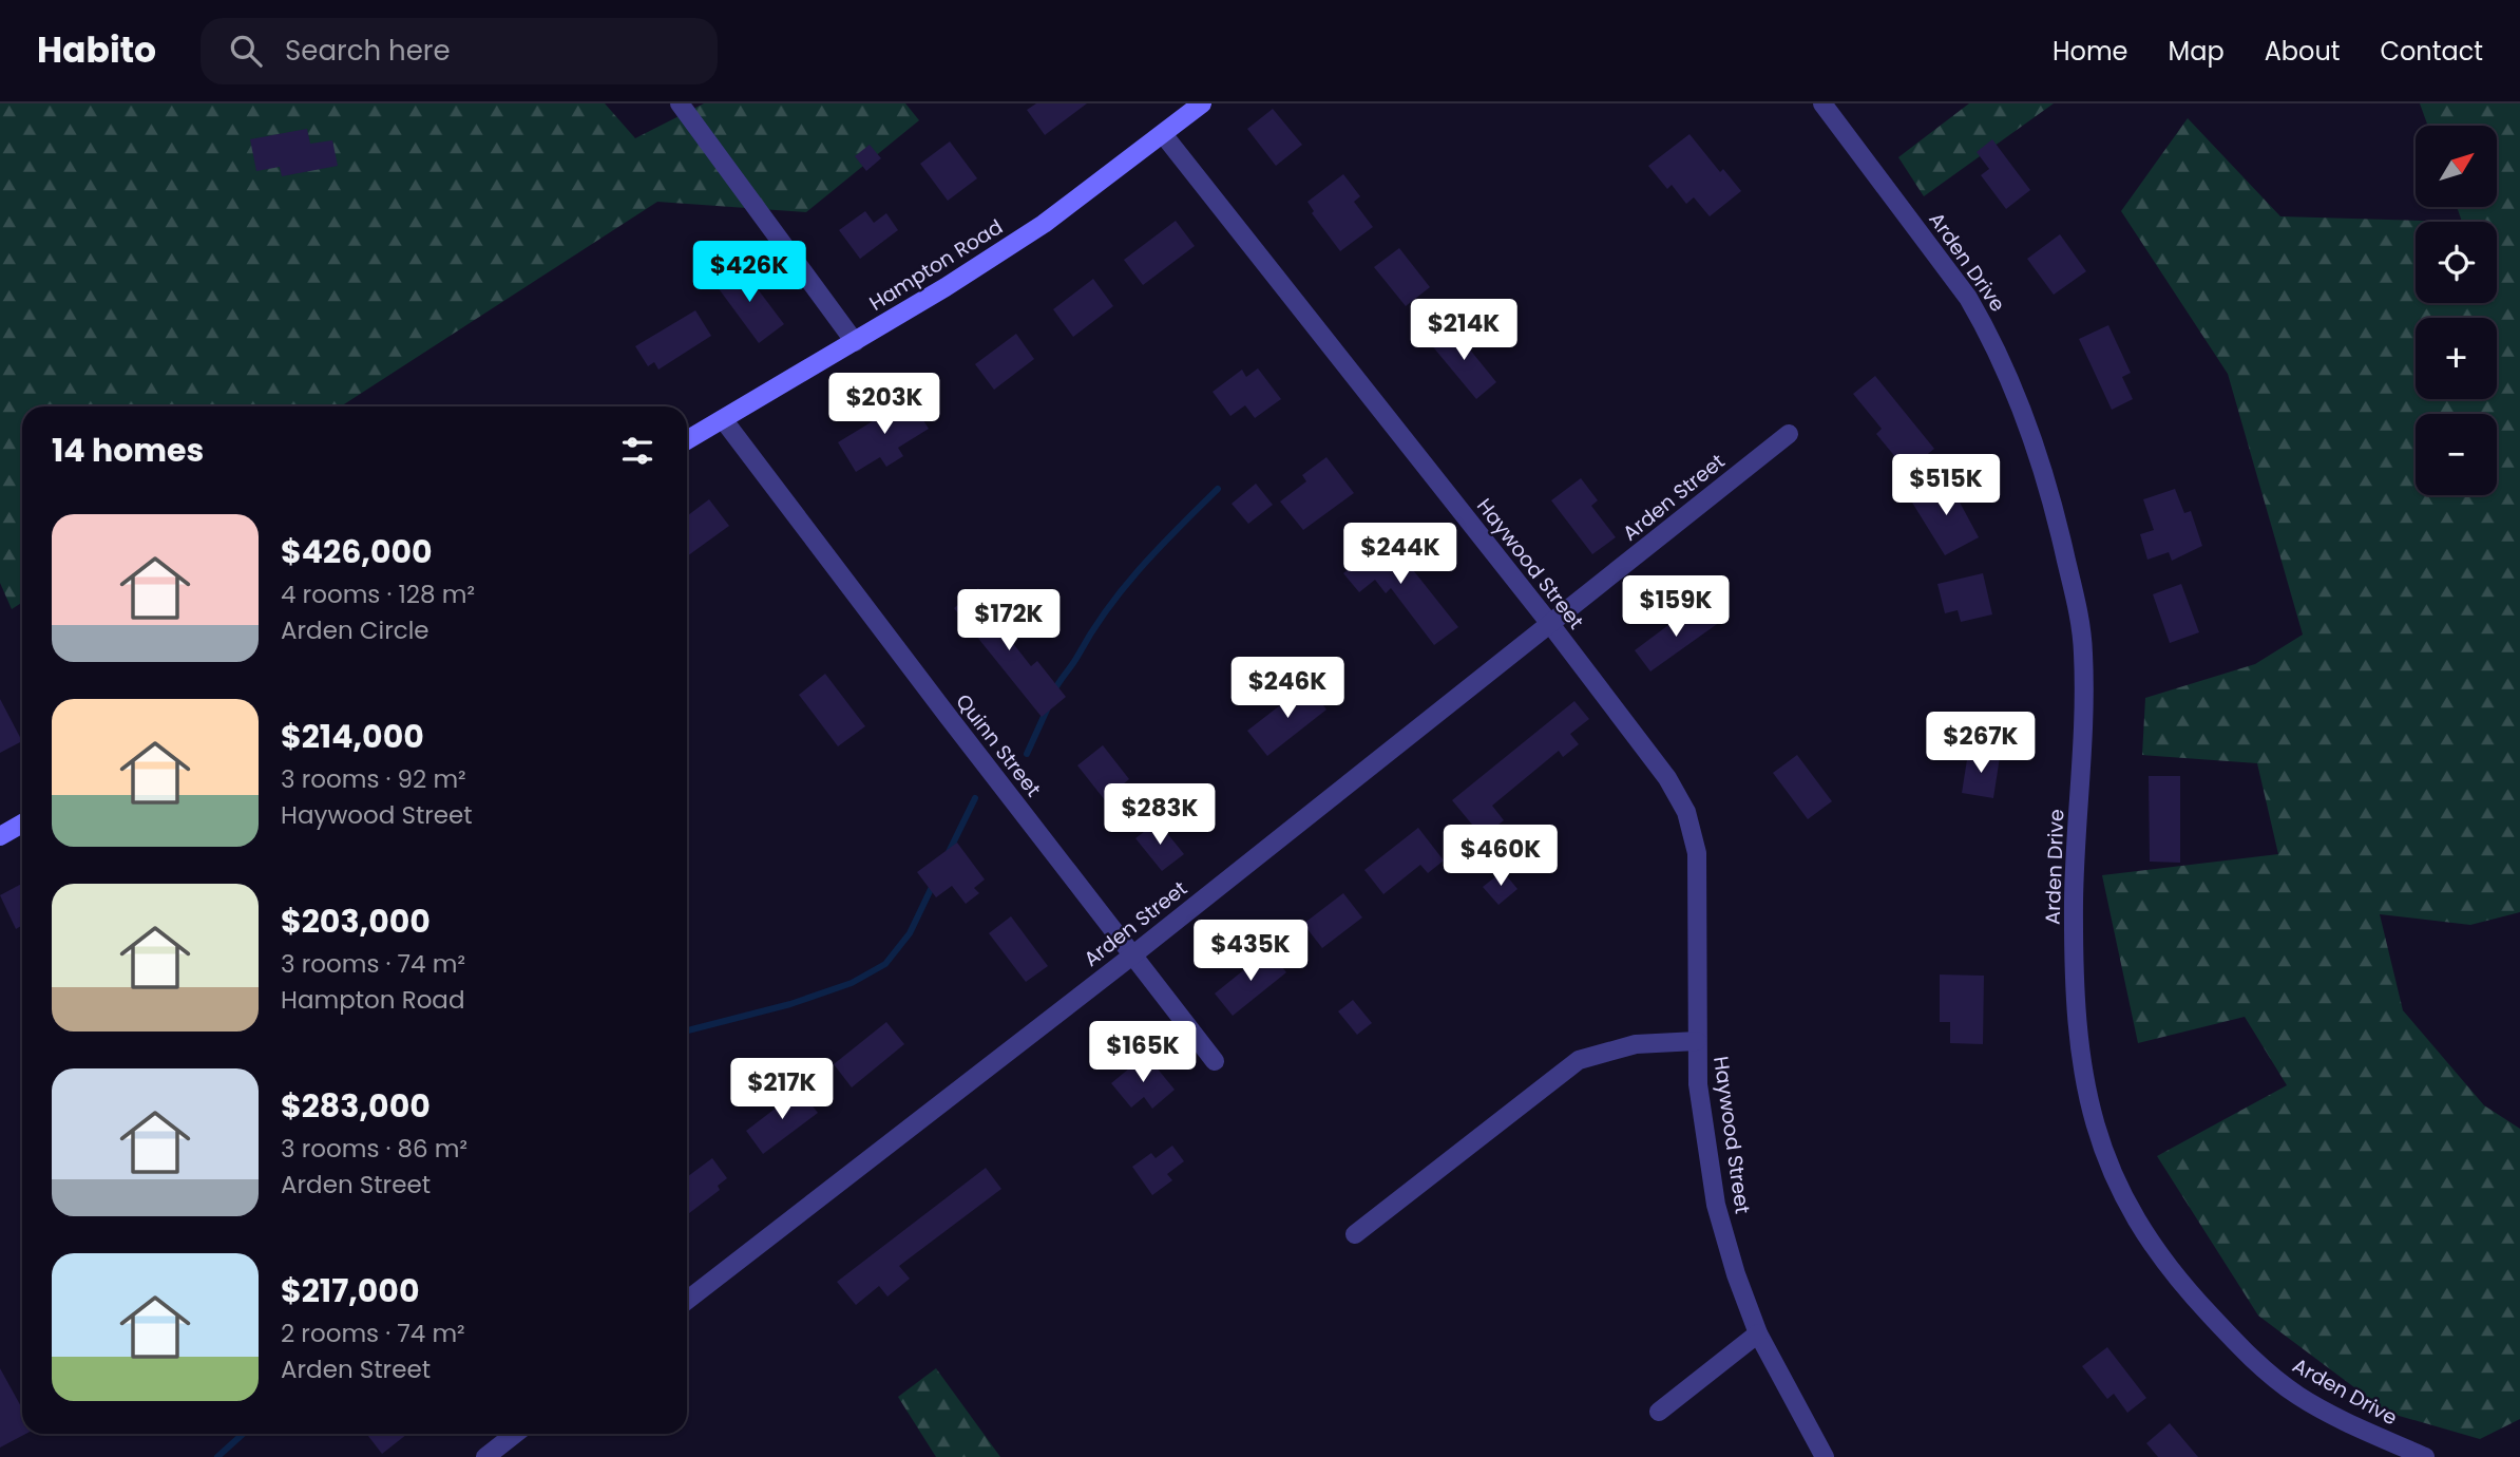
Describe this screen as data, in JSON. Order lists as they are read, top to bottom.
{
  "streets": {
    "main road": ["Hampton Road"],
    "street": [
      "Arden Drive",
      "Arden Street",
      "Haywood Street",
      "Quinn Street"
    ]
  },
  "crossings": [
    ["Hampton Road", "Haywood Street"],
    ["Hampton Road", "Quinn Street"],
    ["Arden Street", "Haywood Street"],
    ["Arden Street", "Quinn Street"]
  ],
  "north": "top right",
  "page": {
    "header": "Habito",
    "search": "Search here",
    "nav": [
      "Home",
      "Map",
      "About",
      "Contact"
    ],
    "map_buttons": ["+", "−"],
    "price": [
      "$426K",
      "$214K",
      "$203K",
      "$515K",
      "$244K",
      "$159K",
      "$172K",
      "$246K",
      "$267K",
      "$283K",
      "$460K",
      "$435K",
      "$165K",
      "$217K"
    ],
    "heading": "14 homes",
    "list": [
      {
        "name": "$426,000",
        "note": "4 rooms · 128 m² · Arden Circle"
      },
      {
        "name": "$214,000",
        "note": "3 rooms · 92 m² · Haywood Street"
      },
      {
        "name": "$203,000",
        "note": "3 rooms · 74 m² · Hampton Road"
      },
      {
        "name": "$283,000",
        "note": "3 rooms · 86 m² · Arden Street"
      },
      {
        "name": "$217,000",
        "note": "2 rooms · 74 m² · Arden Street"
      }
    ]
  }
}
